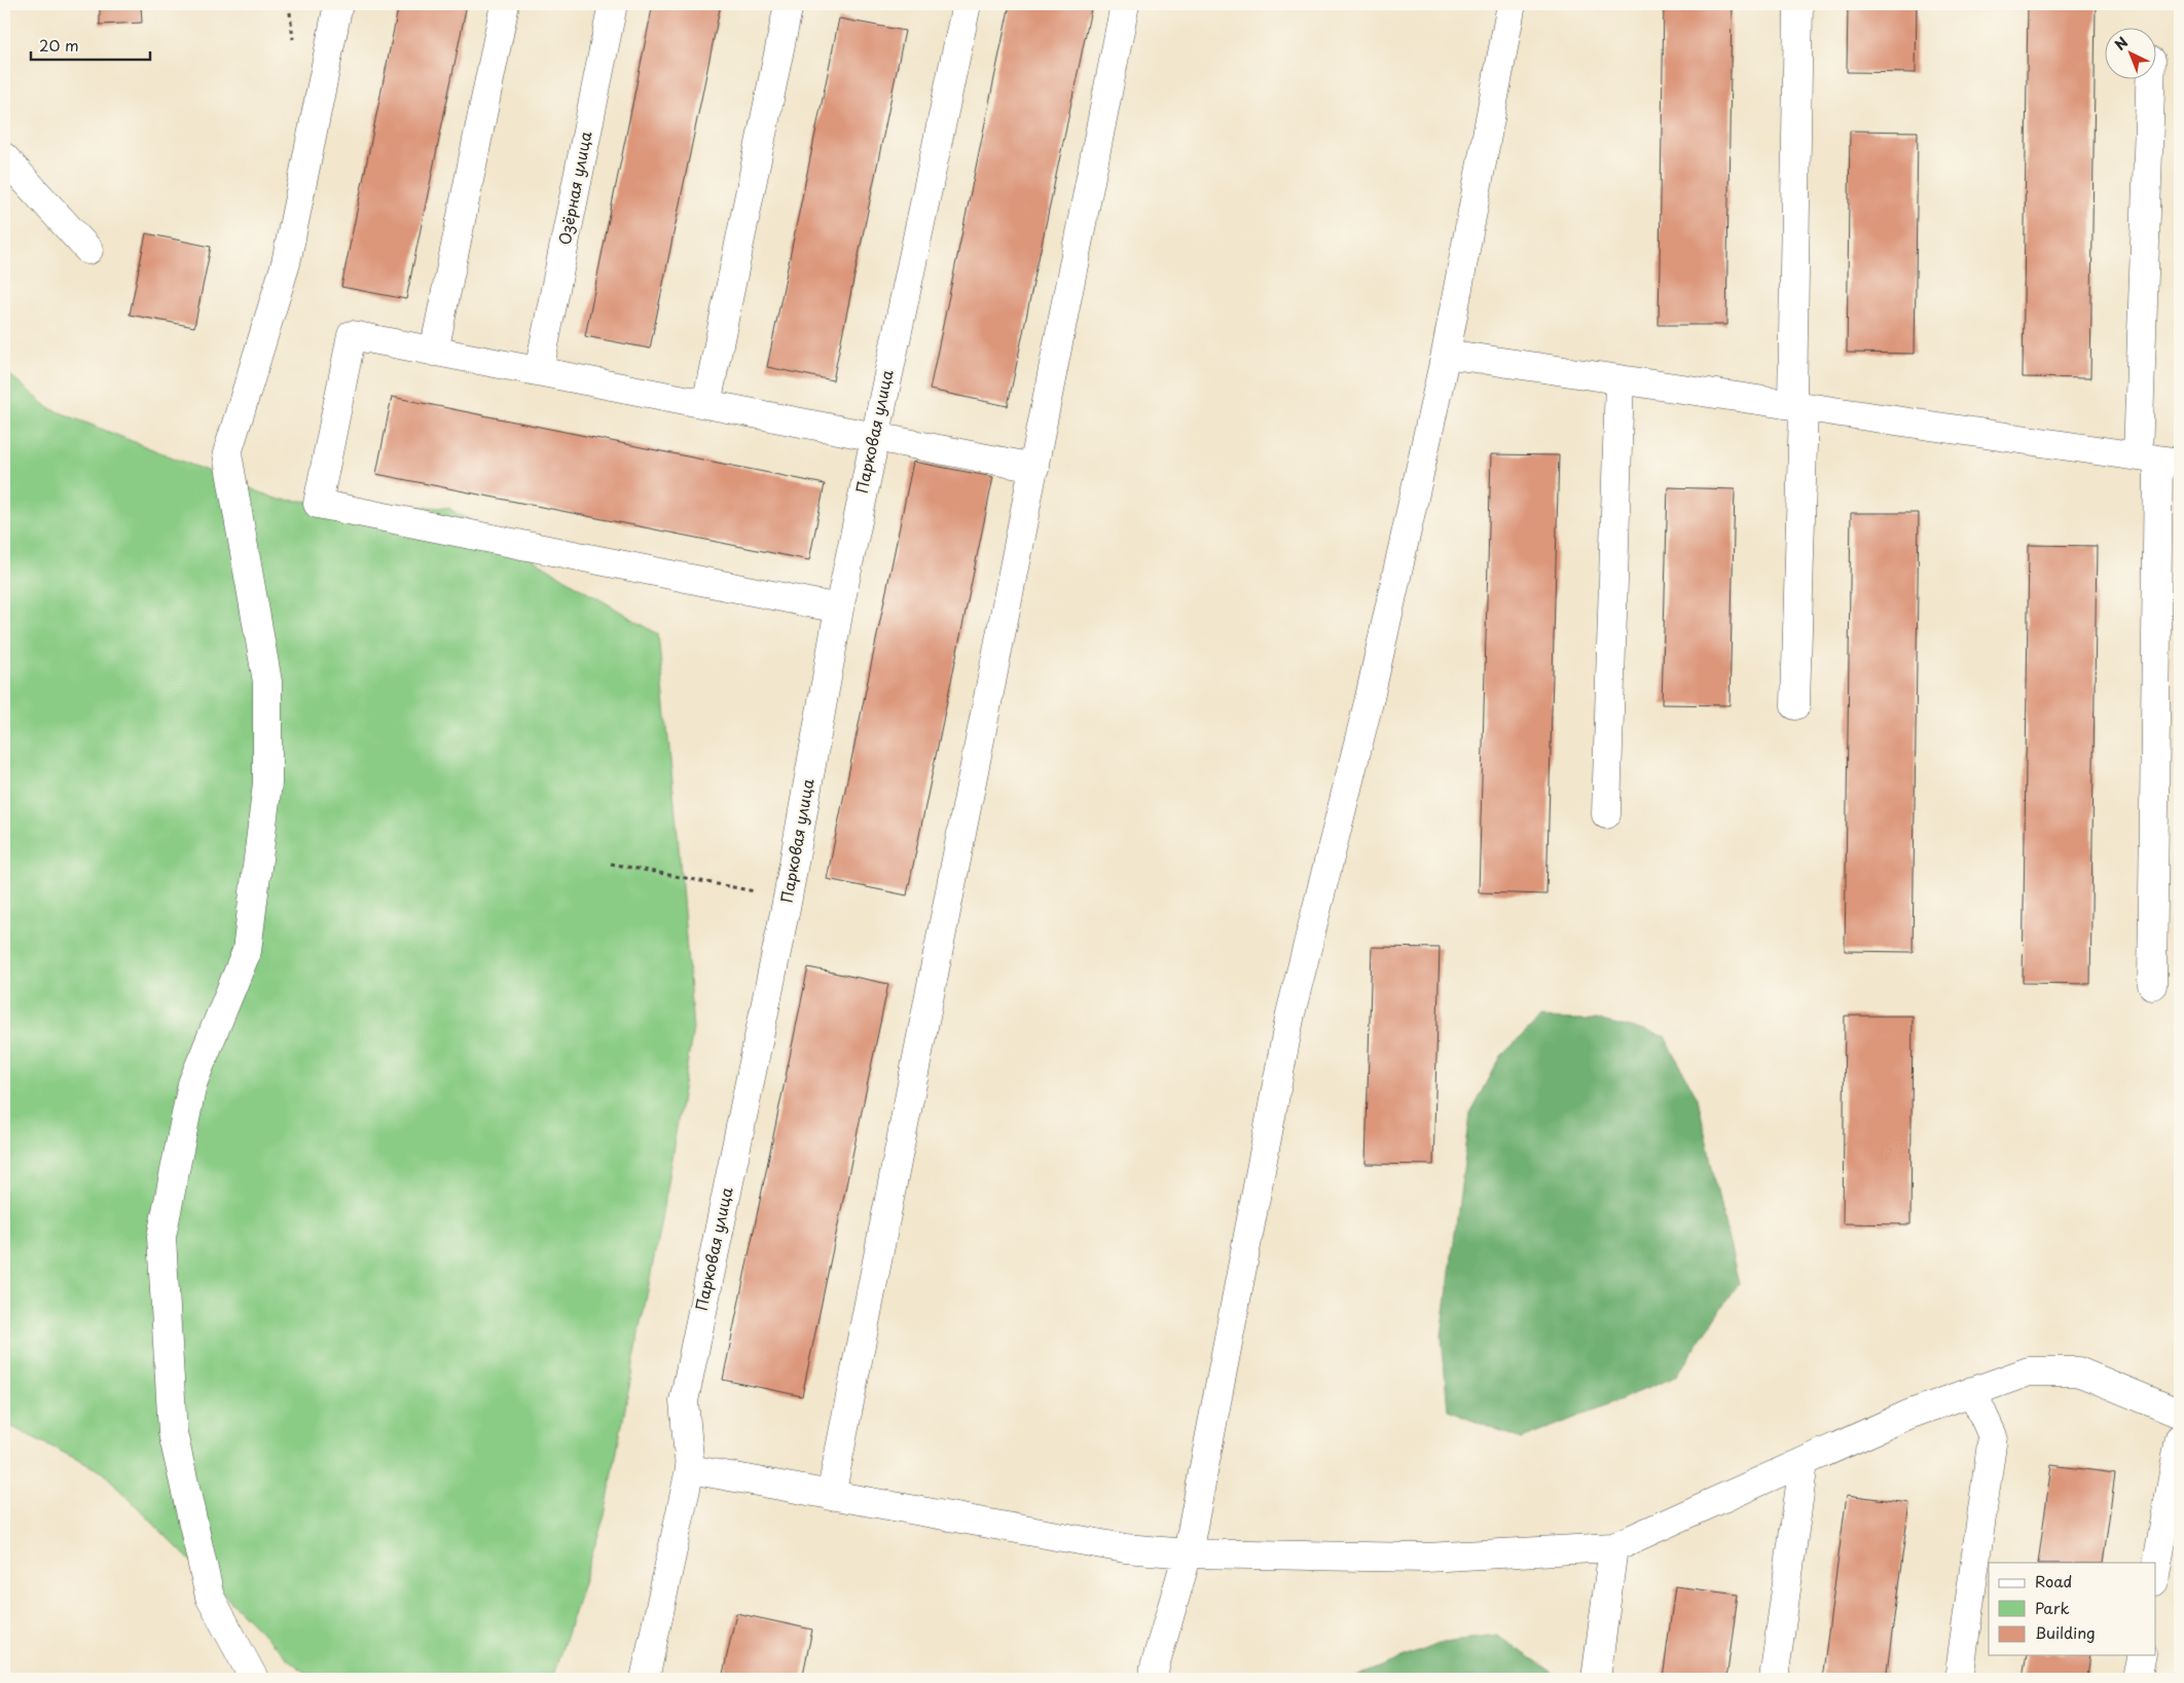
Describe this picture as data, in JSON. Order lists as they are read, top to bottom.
{
  "streets": {
    "street": ["Озёрная улица", "Парковая улица"]
  },
  "legend": ["Road", "Park", "Building"],
  "scale_bar": "20 m",
  "north": "top left"
}
